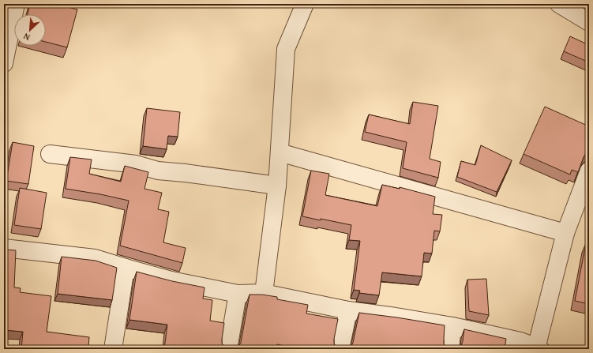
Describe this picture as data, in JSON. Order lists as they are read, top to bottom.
{
  "north": "bottom left"
}
